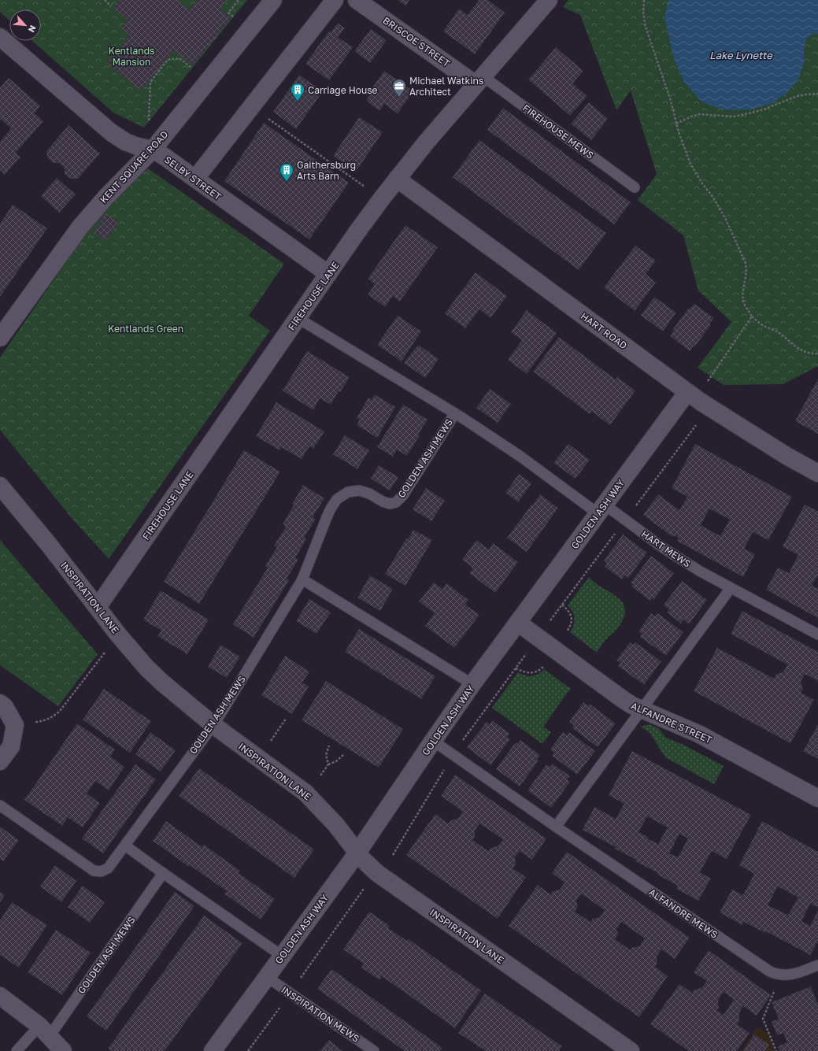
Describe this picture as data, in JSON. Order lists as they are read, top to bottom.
{
  "streets": {
    "street": [
      "BRISCOE STREET",
      "KENT SQUARE ROAD",
      "SELBY STREET",
      "FIREHOUSE LANE",
      "HART ROAD",
      "GOLDEN ASH WAY",
      "INSPIRATION LANE",
      "ALFANDRE STREET"
    ],
    "lane": [
      "FIREHOUSE MEWS",
      "GOLDEN ASH MEWS",
      "HART MEWS",
      "ALFANDRE MEWS",
      "INSPIRATION MEWS"
    ]
  },
  "crossings": [
    ["BRISCOE STREET", "FIREHOUSE MEWS"],
    ["BRISCOE STREET", "FIREHOUSE LANE"],
    ["FIREHOUSE MEWS", "FIREHOUSE LANE"],
    ["KENT SQUARE ROAD", "SELBY STREET"],
    ["SELBY STREET", "FIREHOUSE LANE"],
    ["FIREHOUSE LANE", "HART ROAD"],
    ["FIREHOUSE LANE", "GOLDEN ASH MEWS"],
    ["FIREHOUSE LANE", "INSPIRATION LANE"],
    ["HART ROAD", "GOLDEN ASH WAY"],
    ["GOLDEN ASH MEWS", "GOLDEN ASH WAY"],
    ["GOLDEN ASH MEWS", "HART MEWS"],
    ["GOLDEN ASH MEWS", "INSPIRATION LANE"],
    ["GOLDEN ASH WAY", "HART MEWS"],
    ["GOLDEN ASH WAY", "INSPIRATION LANE"],
    ["GOLDEN ASH WAY", "ALFANDRE STREET"],
    ["GOLDEN ASH WAY", "ALFANDRE MEWS"],
    ["GOLDEN ASH WAY", "INSPIRATION MEWS"]
  ],
  "water": ["Lake Lynette"],
  "parks": ["Kentlands Mansion", "Kentlands Green"],
  "places": {
    "office": ["Michael Watkins Architect"],
    "building": ["Carriage House", "Gaithersburg Arts Barn"]
  },
  "north": "bottom right"
}
